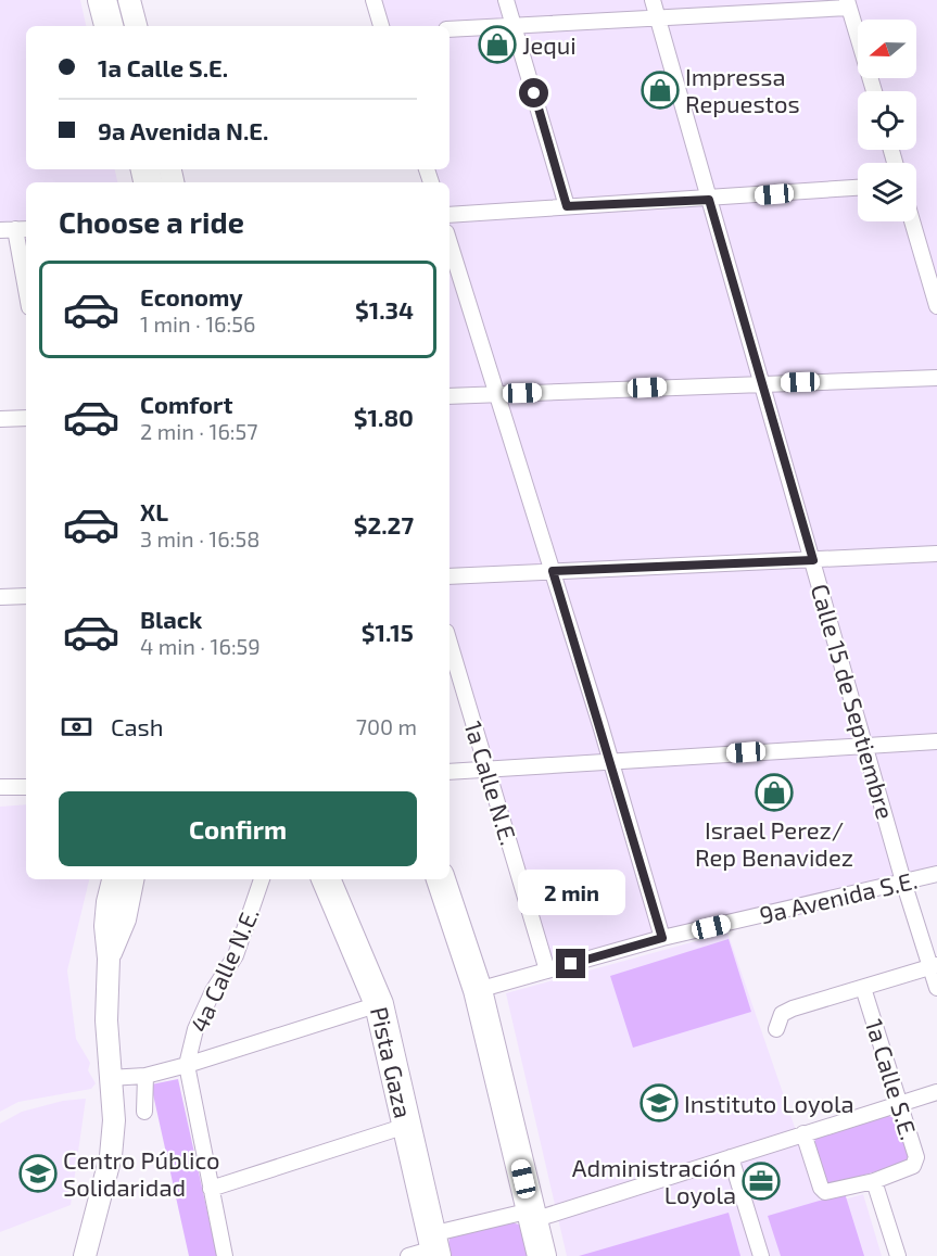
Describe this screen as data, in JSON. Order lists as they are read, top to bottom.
{
  "streets": {
    "highway": ["Pista Gaza"],
    "street": [
      "Calle 15 de Septiembre",
      "1a Calle N.E.",
      "9a Avenida S.E.",
      "4a Calle N.E.",
      "1a Calle S.E."
    ]
  },
  "crossings": [
    ["Calle 15 de Septiembre", "9a Avenida S.E."],
    ["1a Calle N.E.", "9a Avenida S.E."]
  ],
  "places": {
    "shop": ["Jequi", "Impressa Repuestos", "Israel Perez/ Rep Benavidez"],
    "school or university": ["Instituto Loyola", "Centro Público Solidaridad"],
    "office": ["Administración Loyola"]
  },
  "north": "left",
  "page": {
    "banner": ["1a Calle S.E.", "9a Avenida N.E."],
    "heading": "Choose a ride",
    "list": [
      {
        "name": "Economy",
        "note": "1 min · 16:56",
        "value": "$1.34"
      },
      {
        "name": "Comfort",
        "note": "2 min · 16:57",
        "value": "$1.80"
      },
      {
        "name": "XL",
        "note": "3 min · 16:58",
        "value": "$2.27"
      },
      {
        "name": "Black",
        "note": "4 min · 16:59",
        "value": "$1.15"
      }
    ],
    "pay": ["Cash", "700 m"],
    "buttons": "Confirm",
    "bubble": "2 min"
  }
}
